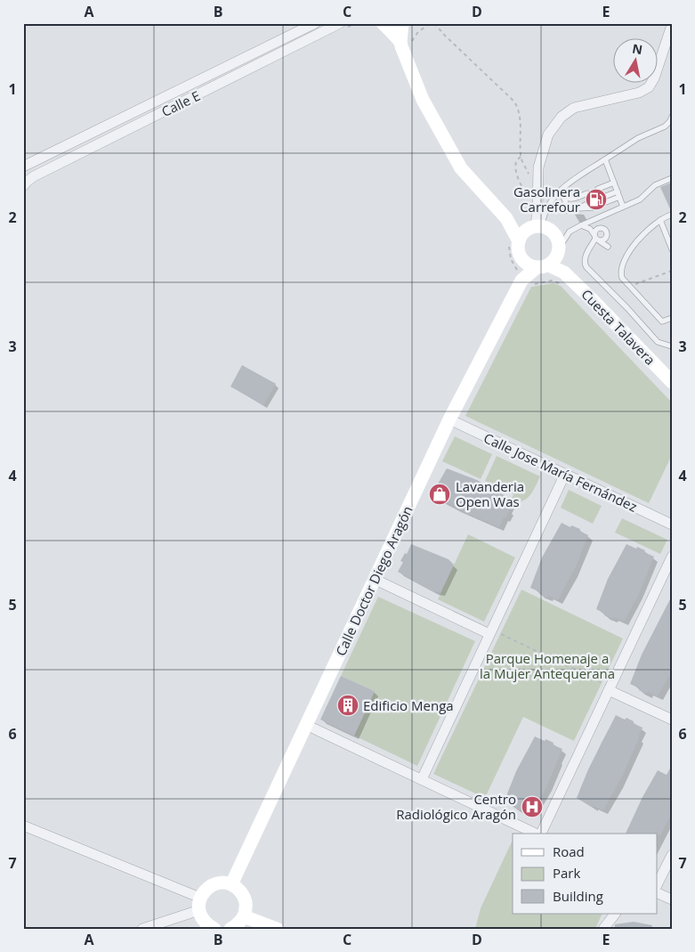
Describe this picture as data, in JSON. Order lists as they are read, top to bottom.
{
  "streets": {
    "street": [
      "Calle E",
      "Cuesta Talavera",
      "Calle Jose María Fernández",
      "Calle Doctor Diego Aragón"
    ]
  },
  "crossings": [
    ["Cuesta Talavera", "Calle Doctor Diego Aragón"],
    ["Calle Jose María Fernández", "Calle Doctor Diego Aragón"]
  ],
  "parks": ["Parque Homenaje a la Mujer Antequerana"],
  "places": {
    "fuel station": ["Gasolinera Carrefour"],
    "shop": ["Lavanderia Open Was"],
    "building": ["Edificio Menga"],
    "hospital": ["Centro Radiológico Aragón"]
  },
  "legend": ["Road", "Park", "Building"],
  "north": "top",
  "grid": {
    "columns": [
      "A",
      "B",
      "C",
      "D",
      "E"
    ],
    "rows": [
      "1",
      "2",
      "3",
      "4",
      "5",
      "6",
      "7"
    ]
  }
}
